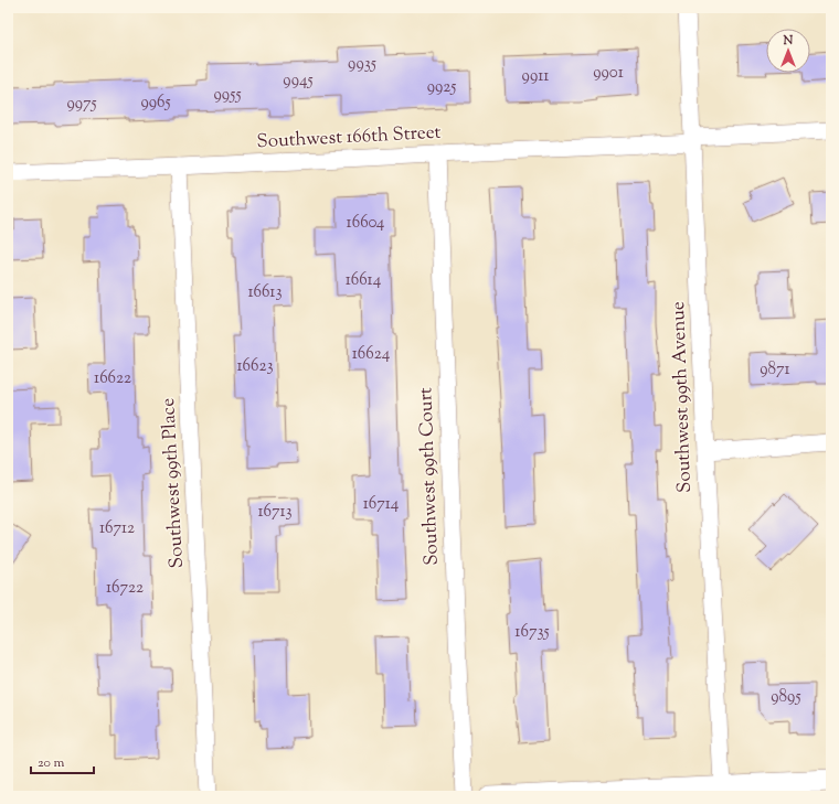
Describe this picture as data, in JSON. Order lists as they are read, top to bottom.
{
  "streets": {
    "street": [
      "Southwest 166th Street",
      "Southwest 99th Avenue",
      "Southwest 99th Court",
      "Southwest 99th Place"
    ]
  },
  "crossings": [
    ["Southwest 166th Street", "Southwest 99th Avenue"],
    ["Southwest 166th Street", "Southwest 99th Court"],
    ["Southwest 166th Street", "Southwest 99th Place"]
  ],
  "house_numbers": [
    "9935",
    "9901",
    "9911",
    "9945",
    "9925",
    "9955",
    "9965",
    "9975",
    "16604",
    "16614",
    "16613",
    "16624",
    "16623",
    "9871",
    "16622",
    "16714",
    "16713",
    "16712",
    "16722",
    "16735",
    "9895"
  ],
  "scale_bar": "20 m",
  "north": "top"
}
